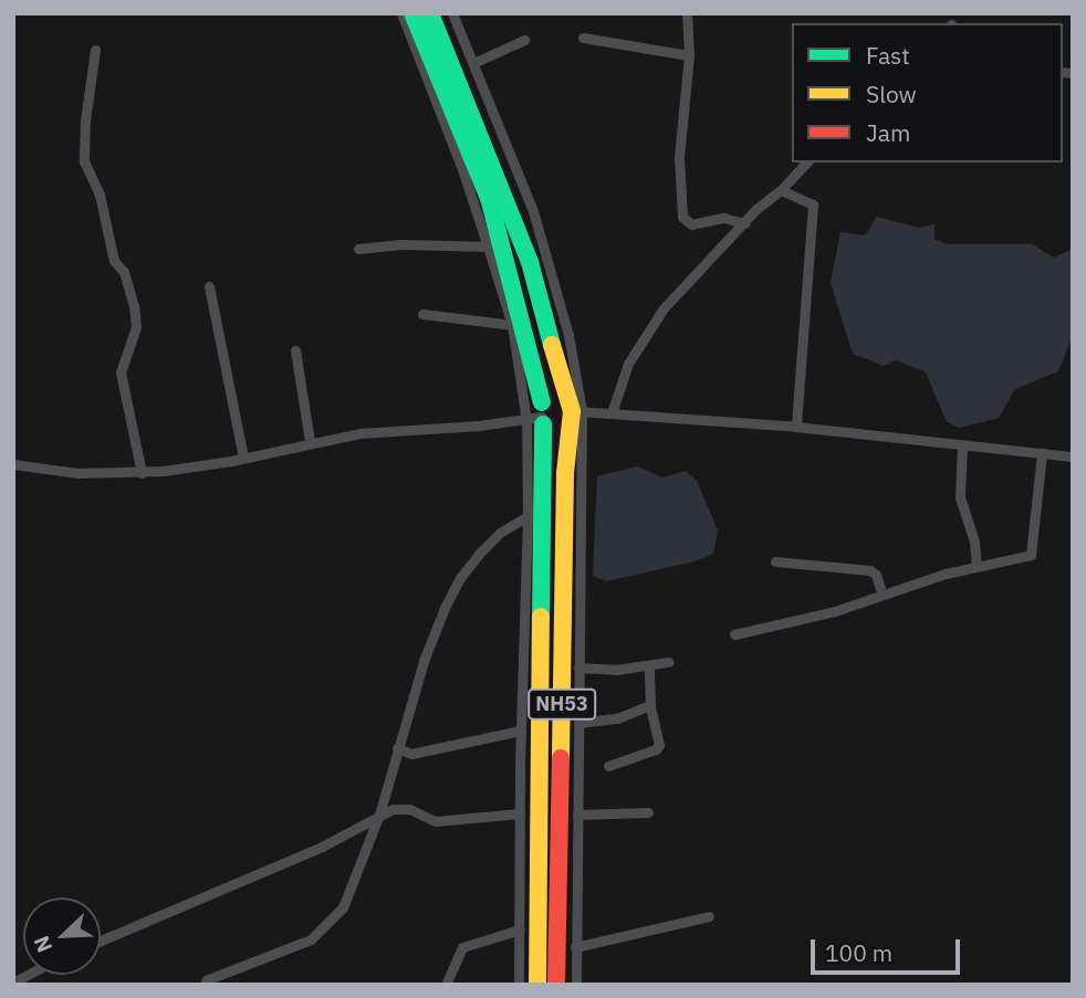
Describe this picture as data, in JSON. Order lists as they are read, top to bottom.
{
  "streets": {
    "highway": ["NH53"]
  },
  "legend": ["Fast", "Slow", "Jam"],
  "scale_bar": "100 m",
  "north": "bottom left"
}
